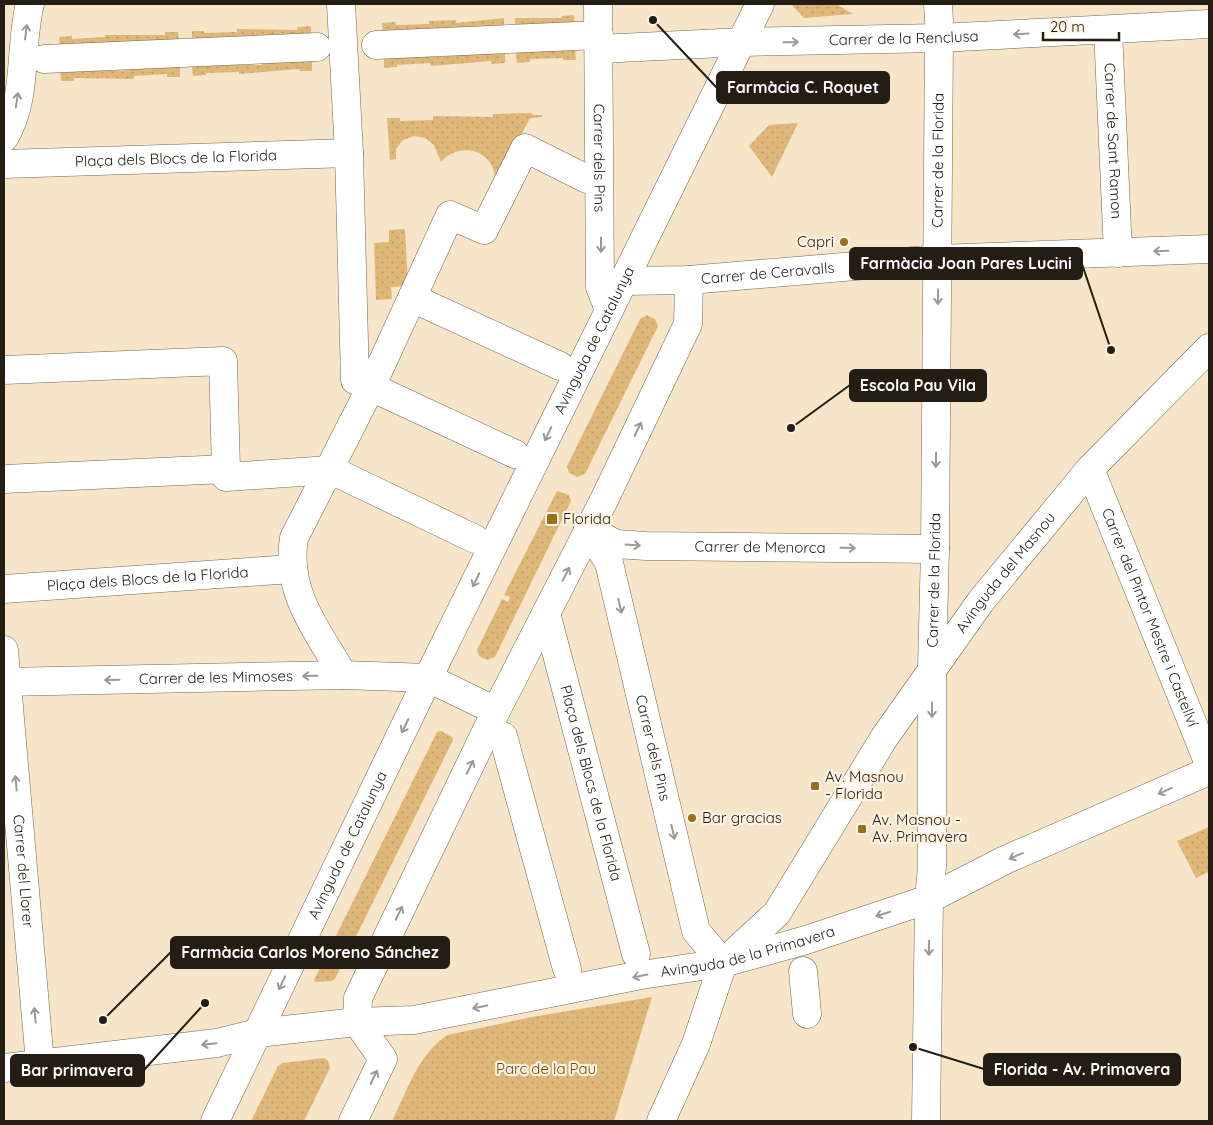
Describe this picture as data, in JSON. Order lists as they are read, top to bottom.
{
  "streets": {
    "street": [
      "Carrer de la Renclusa",
      "Carrer de Sant Ramon",
      "Plaça dels Blocs de la Florida",
      "Carrer dels Pins",
      "Carrer de la Florida",
      "Carrer de Ceravalls",
      "Avinguda de Catalunya",
      "Carrer de Menorca",
      "Avinguda del Masnou",
      "Carrer del Pintor Mestre i Castellví",
      "Carrer de les Mimoses",
      "Carrer del Llorer",
      "Avinguda de la Primavera"
    ]
  },
  "crossings": [
    ["Carrer de la Renclusa", "Carrer de Sant Ramon"],
    ["Carrer de la Renclusa", "Carrer dels Pins"],
    ["Carrer de la Renclusa", "Carrer de la Florida"],
    ["Carrer de la Renclusa", "Avinguda de Catalunya"],
    ["Carrer de Sant Ramon", "Carrer de Ceravalls"],
    ["Carrer dels Pins", "Avinguda de Catalunya"],
    ["Carrer dels Pins", "Carrer de Menorca"],
    ["Carrer dels Pins", "Avinguda del Masnou"],
    ["Carrer dels Pins", "Avinguda de la Primavera"],
    ["Carrer de la Florida", "Carrer de Ceravalls"],
    ["Carrer de la Florida", "Carrer de Menorca"],
    ["Carrer de la Florida", "Avinguda del Masnou"],
    ["Carrer de la Florida", "Avinguda de la Primavera"],
    ["Carrer de Ceravalls", "Avinguda de Catalunya"],
    ["Avinguda de Catalunya", "Carrer de les Mimoses"],
    ["Avinguda de Catalunya", "Avinguda de la Primavera"],
    ["Avinguda del Masnou", "Carrer del Pintor Mestre i Castellví"],
    ["Avinguda del Masnou", "Avinguda de la Primavera"],
    ["Carrer de les Mimoses", "Carrer del Llorer"],
    ["Carrer del Llorer", "Avinguda de la Primavera"]
  ],
  "one_way": [
    "Carrer de la Florida",
    "Carrer de Menorca",
    "Carrer del Llorer",
    "Avinguda de la Primavera"
  ],
  "parks": ["Parc de la Pau"],
  "places": {
    "other": [
      "Farmàcia C. Roquet",
      "Capri",
      "Farmàcia Joan Pares Lucini",
      "Escola Pau Vila",
      "Bar gracias",
      "Bar primavera",
      "Farmàcia Carlos Moreno Sánchez",
      "Florida - Av. Primavera"
    ],
    "transit": ["Florida", "Av. Masnou - Florida", "Av. Masnou - Av. Primavera"]
  },
  "scale_bar": "20 m"
}
